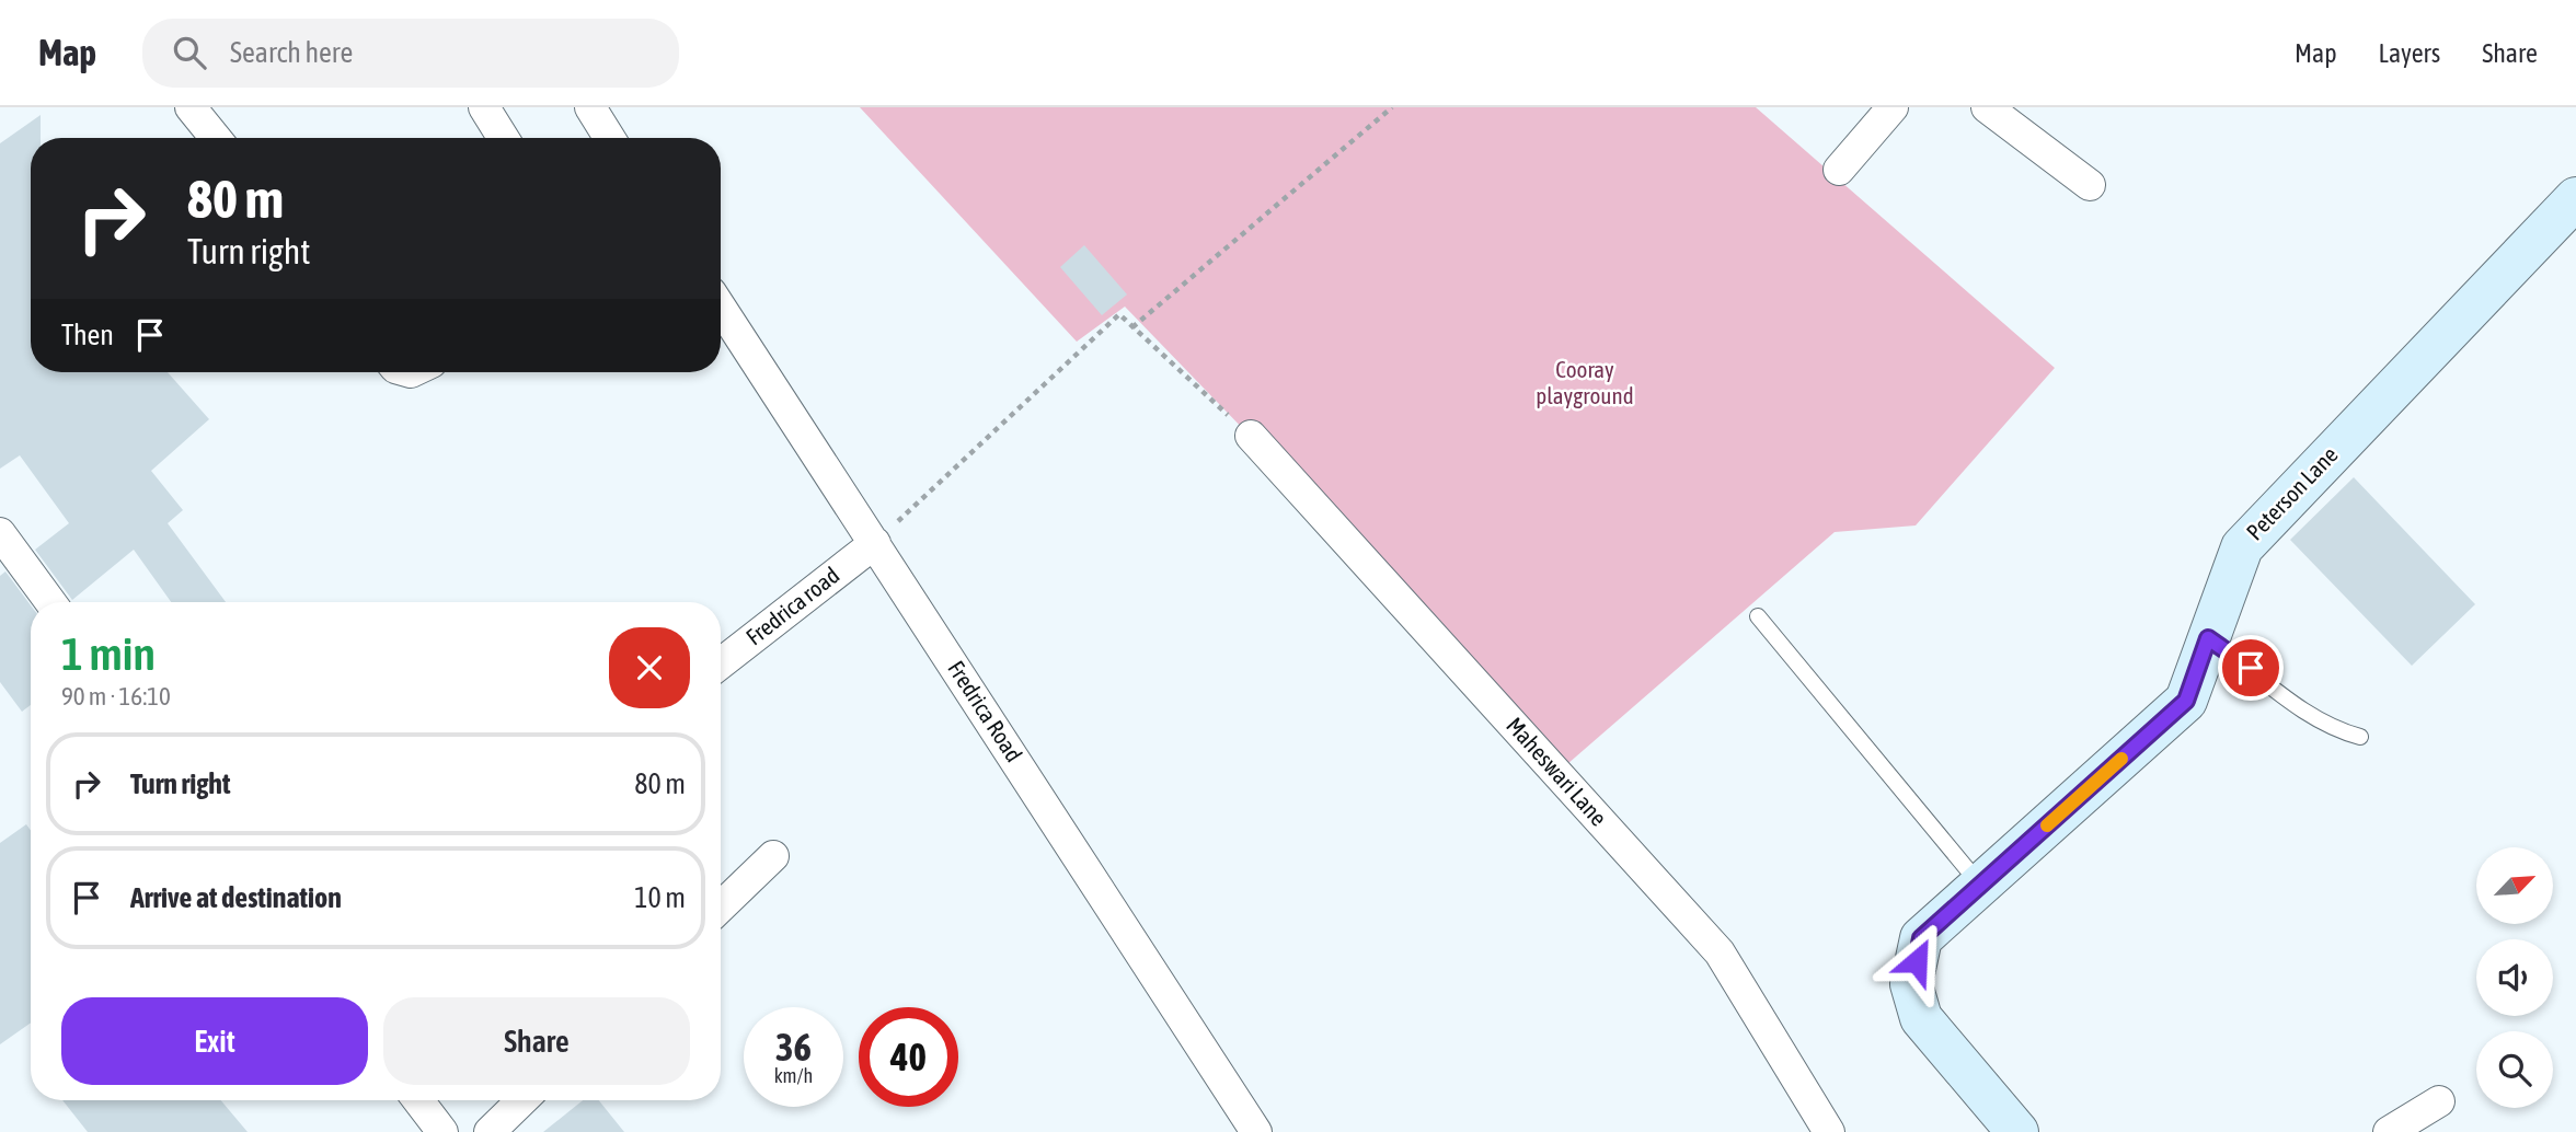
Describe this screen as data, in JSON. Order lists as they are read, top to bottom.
{
  "streets": {
    "street": [
      "Peterson Lane",
      "Fredrica road",
      "Fredrica Road",
      "Maheswari Lane"
    ]
  },
  "crossings": [
    ["Fredrica road", "Fredrica Road"]
  ],
  "parks": ["Cooray playground"],
  "north": "top right",
  "page": {
    "header": "Map",
    "search": "Search here",
    "nav": ["Map", "Layers", "Share"],
    "turn": ["80 m", "Turn right"],
    "then": "Then",
    "heading": ["1 min", "90 m · 16:10"],
    "list": [
      {
        "name": "Turn right",
        "value": "80 m"
      },
      {
        "name": "Arrive at destination",
        "value": "10 m"
      }
    ],
    "buttons": ["Exit", "Share"],
    "speed": "36 km/h",
    "limit": "40"
  }
}
